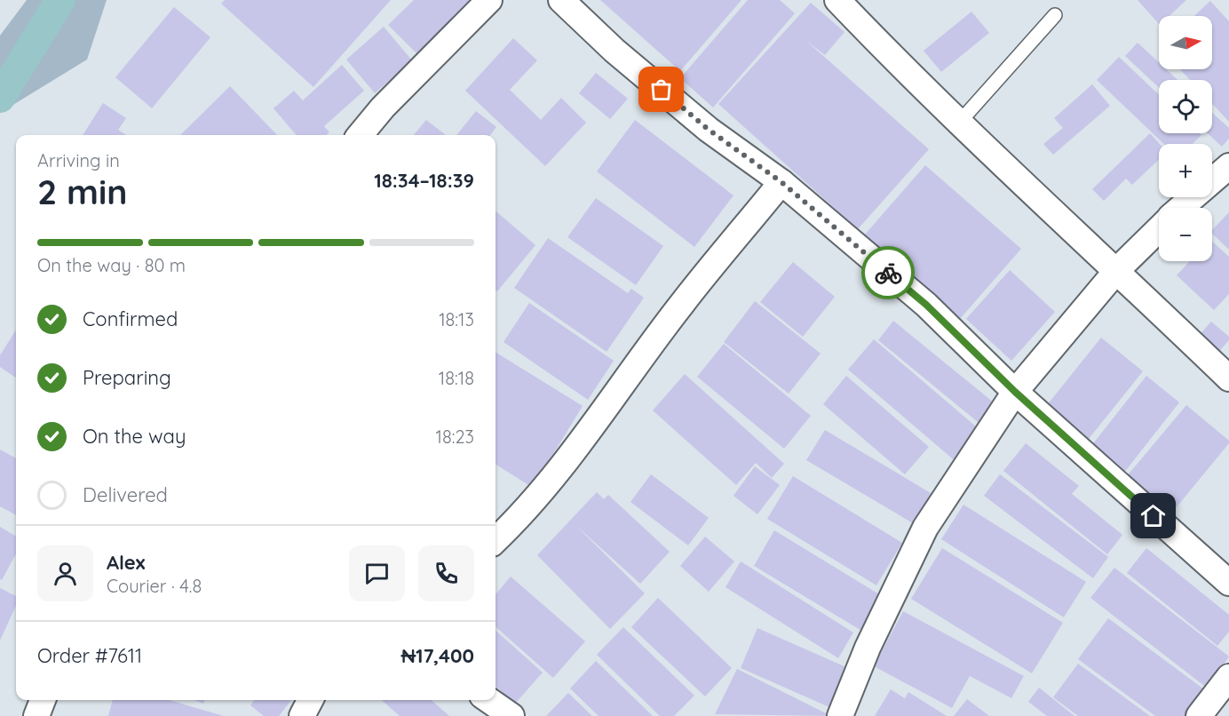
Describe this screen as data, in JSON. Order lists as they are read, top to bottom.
{
  "north": "right",
  "page": {
    "map_buttons": ["+", "−"],
    "heading": ["2 min", "Arriving in", "18:34–18:39"],
    "panel": [
      "Alex",
      "Courier · 4.8",
      "Order #7611",
      "₦17,400"
    ],
    "bar": "On the way · 80 m",
    "list": [
      ["Confirmed", "18:13"],
      ["Preparing", "18:18"],
      ["On the way", "18:23"],
      "Delivered"
    ]
  }
}
